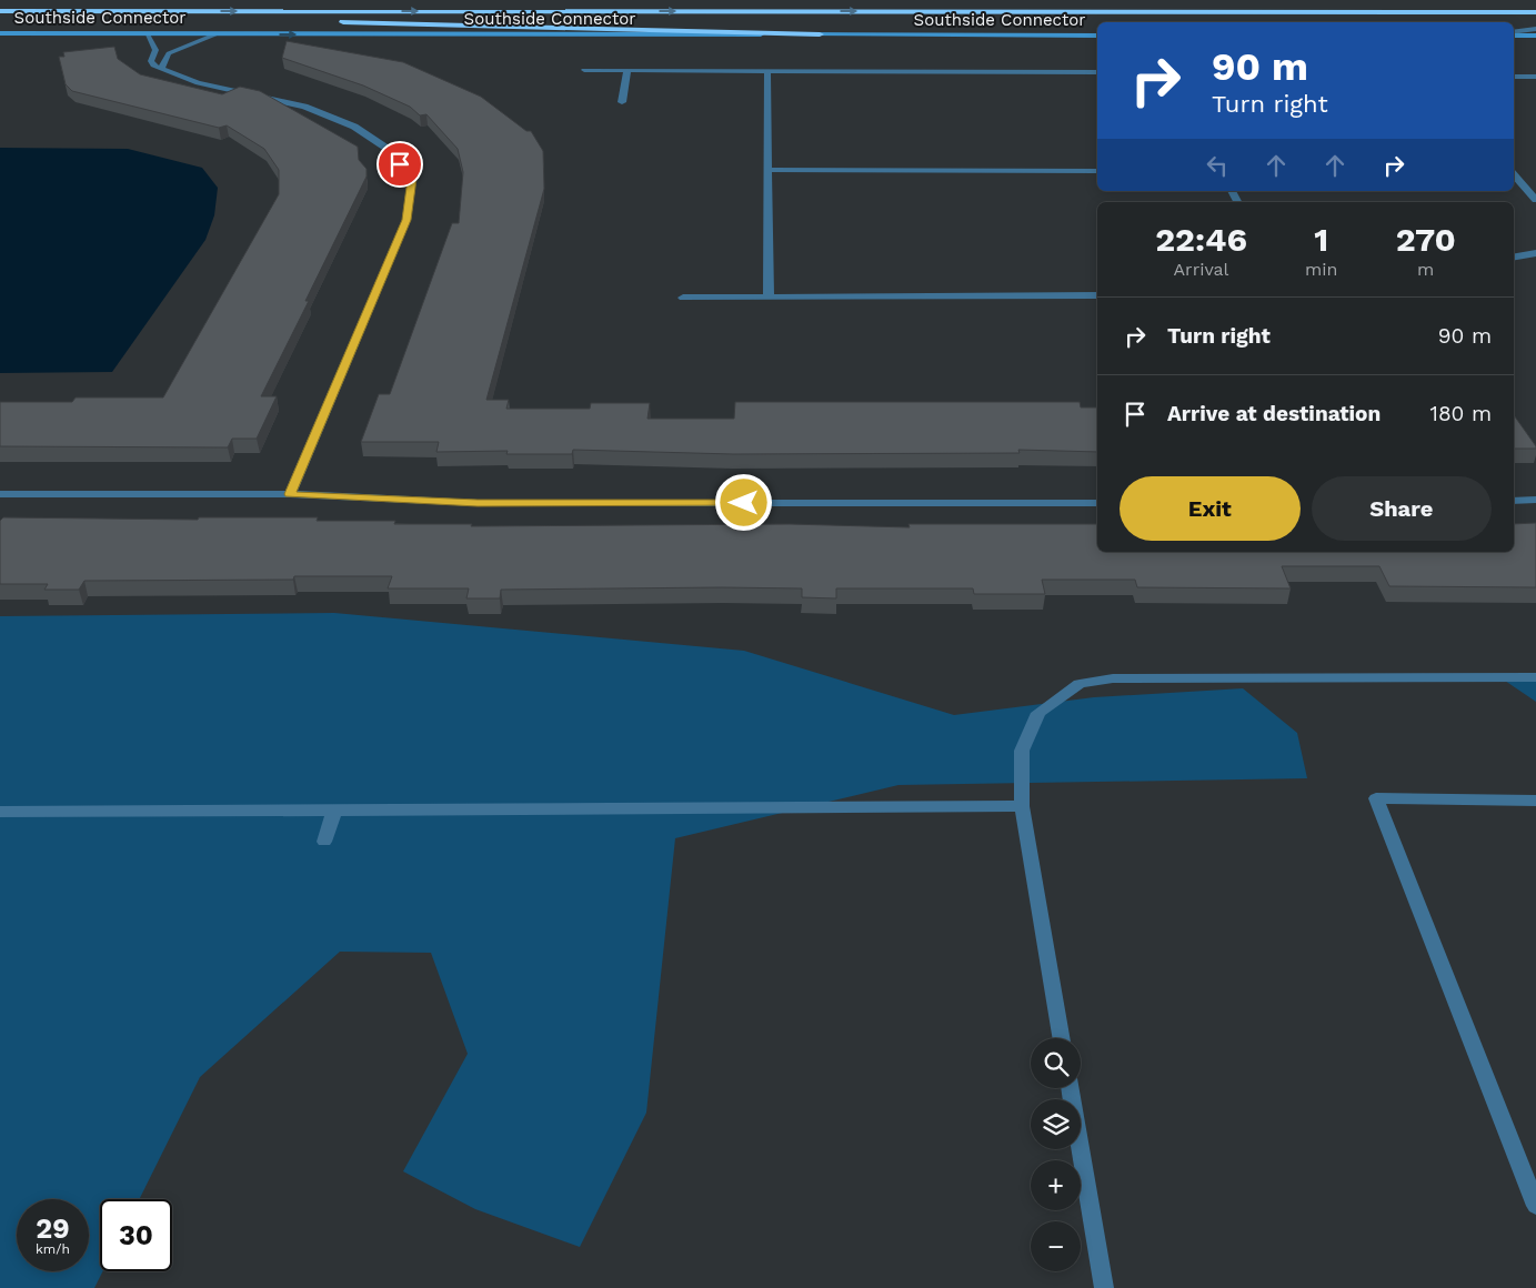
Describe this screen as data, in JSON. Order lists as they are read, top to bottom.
{
  "streets": {
    "highway": ["Southside Connector"]
  },
  "page": {
    "turn": ["90 m", "Turn right"],
    "eta": [
      "22:46",
      "Arrival",
      "1",
      "min",
      "270",
      "m"
    ],
    "list": [
      {
        "name": "Turn right",
        "value": "90 m"
      },
      {
        "name": "Arrive at destination",
        "value": "180 m"
      }
    ],
    "buttons": ["Exit", "Share"],
    "map_buttons": ["+", "−"],
    "speed": "29 km/h",
    "limit": "30"
  }
}
